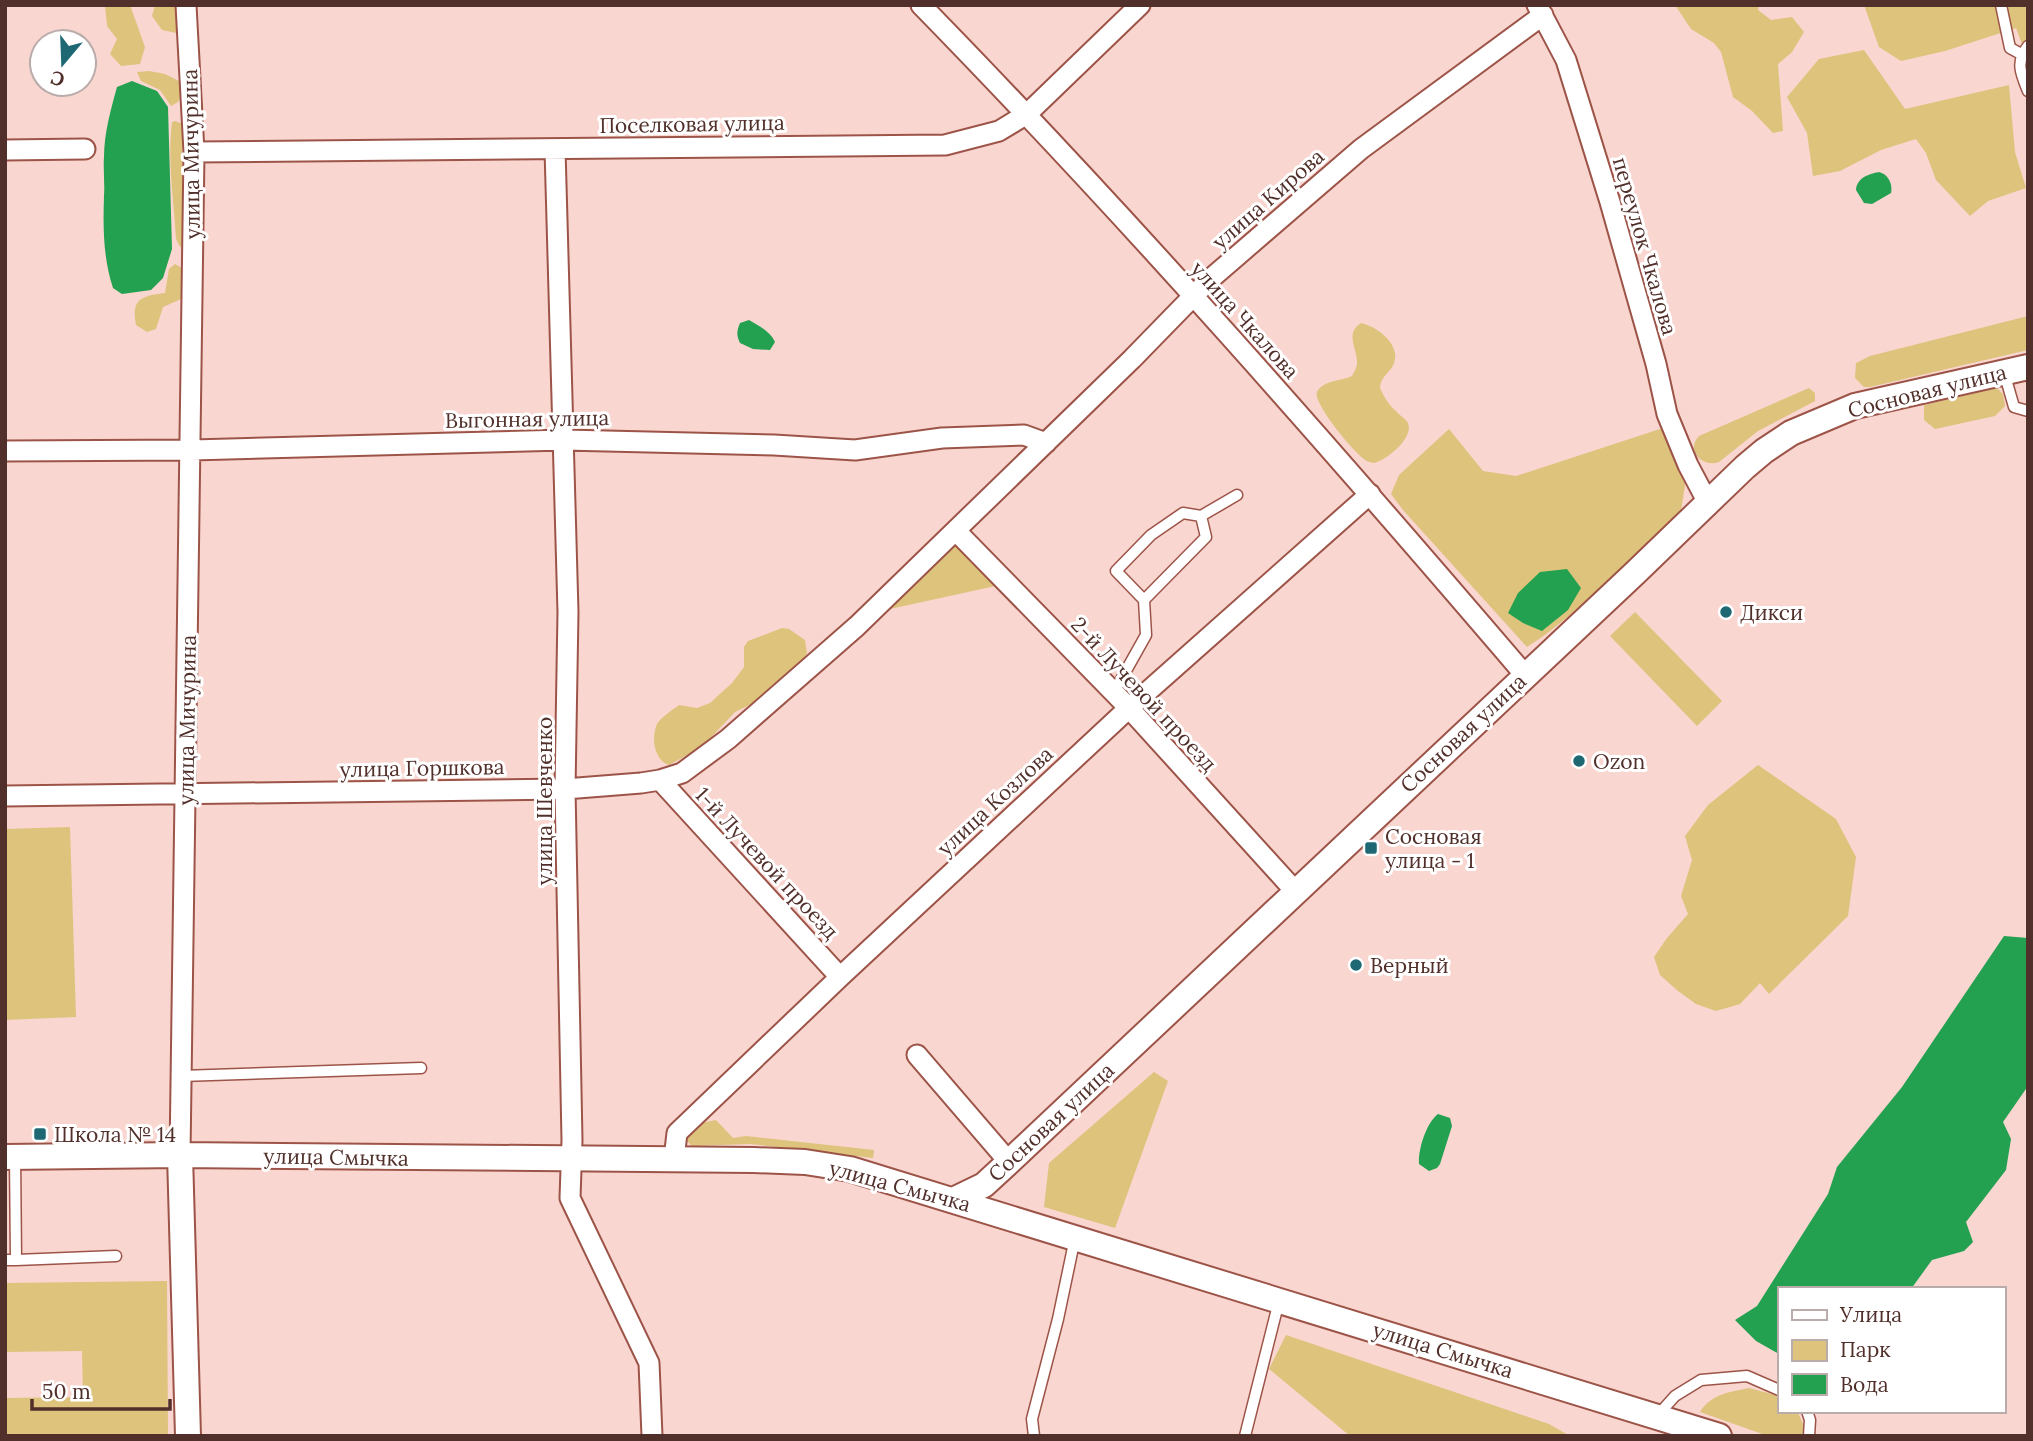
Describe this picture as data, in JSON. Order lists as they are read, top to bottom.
{
  "streets": {
    "street": [
      "Поселковая улица",
      "улица Мичурина",
      "улица Кирова",
      "переулок Чкалова",
      "улица Чкалова",
      "Сосновая улица",
      "Выгонная улица",
      "2-й Лучевой проезд",
      "улица Горшкова",
      "улица Шевченко",
      "улица Козлова",
      "1-й Лучевой проезд",
      "улица Смычка"
    ]
  },
  "crossings": [
    ["Поселковая улица", "улица Мичурина"],
    ["Поселковая улица", "улица Чкалова"],
    ["Поселковая улица", "улица Шевченко"],
    ["улица Мичурина", "Выгонная улица"],
    ["улица Мичурина", "улица Горшкова"],
    ["улица Мичурина", "улица Смычка"],
    ["улица Кирова", "переулок Чкалова"],
    ["улица Кирова", "улица Чкалова"],
    ["улица Кирова", "Выгонная улица"],
    ["улица Кирова", "2-й Лучевой проезд"],
    ["улица Кирова", "улица Горшкова"],
    ["переулок Чкалова", "Сосновая улица"],
    ["улица Чкалова", "Сосновая улица"],
    ["улица Чкалова", "улица Козлова"],
    ["Сосновая улица", "2-й Лучевой проезд"],
    ["Сосновая улица", "улица Смычка"],
    ["Выгонная улица", "улица Шевченко"],
    ["2-й Лучевой проезд", "улица Горшкова"],
    ["2-й Лучевой проезд", "улица Козлова"],
    ["улица Горшкова", "улица Шевченко"],
    ["улица Горшкова", "1-й Лучевой проезд"],
    ["улица Шевченко", "улица Смычка"],
    ["улица Козлова", "1-й Лучевой проезд"],
    ["улица Козлова", "улица Смычка"]
  ],
  "places": {
    "other": ["Дикси", "Ozon", "Верный"],
    "transit": ["Сосновая улица - 1", "Школа № 14"]
  },
  "legend": ["Улица", "Парк", "Вода"],
  "scale_bar": "50 m",
  "north": "bottom"
}
